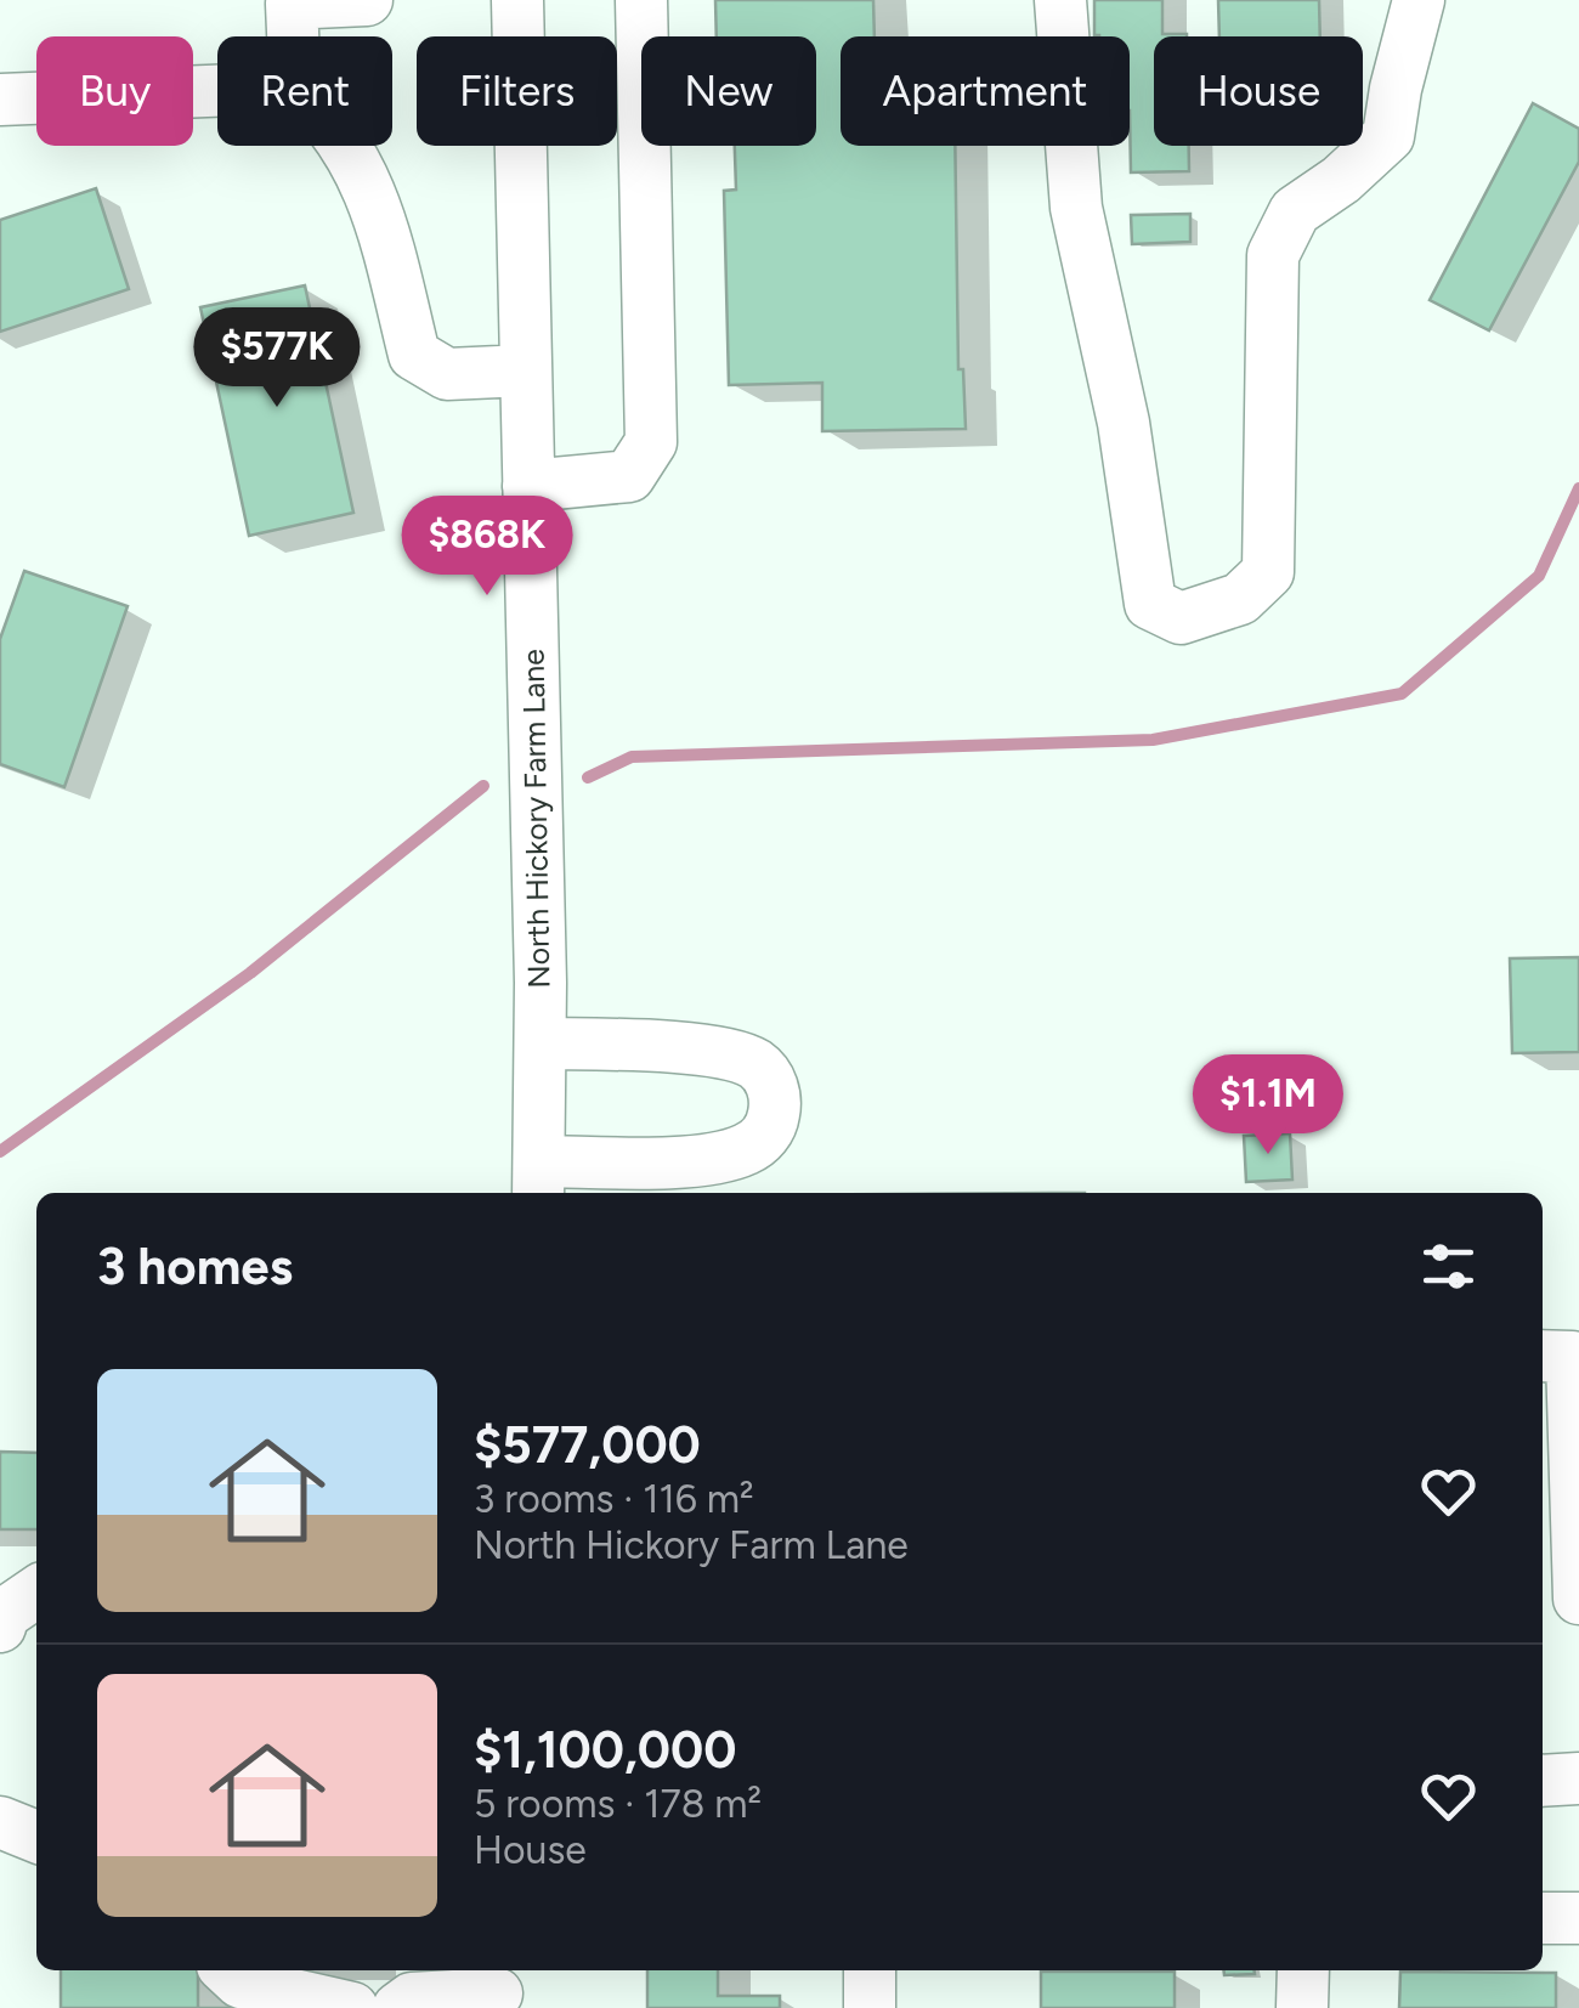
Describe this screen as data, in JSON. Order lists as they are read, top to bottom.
{
  "streets": {
    "street": ["North Hickory Farm Lane"]
  },
  "page": {
    "chip": [
      "Buy",
      "Rent",
      "Filters",
      "New",
      "Apartment",
      "House"
    ],
    "price": ["$577K", "$868K", "$1.1M"],
    "heading": "3 homes",
    "list": [
      {
        "name": "$577,000",
        "note": "3 rooms · 116 m² · North Hickory Farm Lane"
      },
      {
        "name": "$1,100,000",
        "note": "5 rooms · 178 m² · House"
      }
    ]
  }
}
